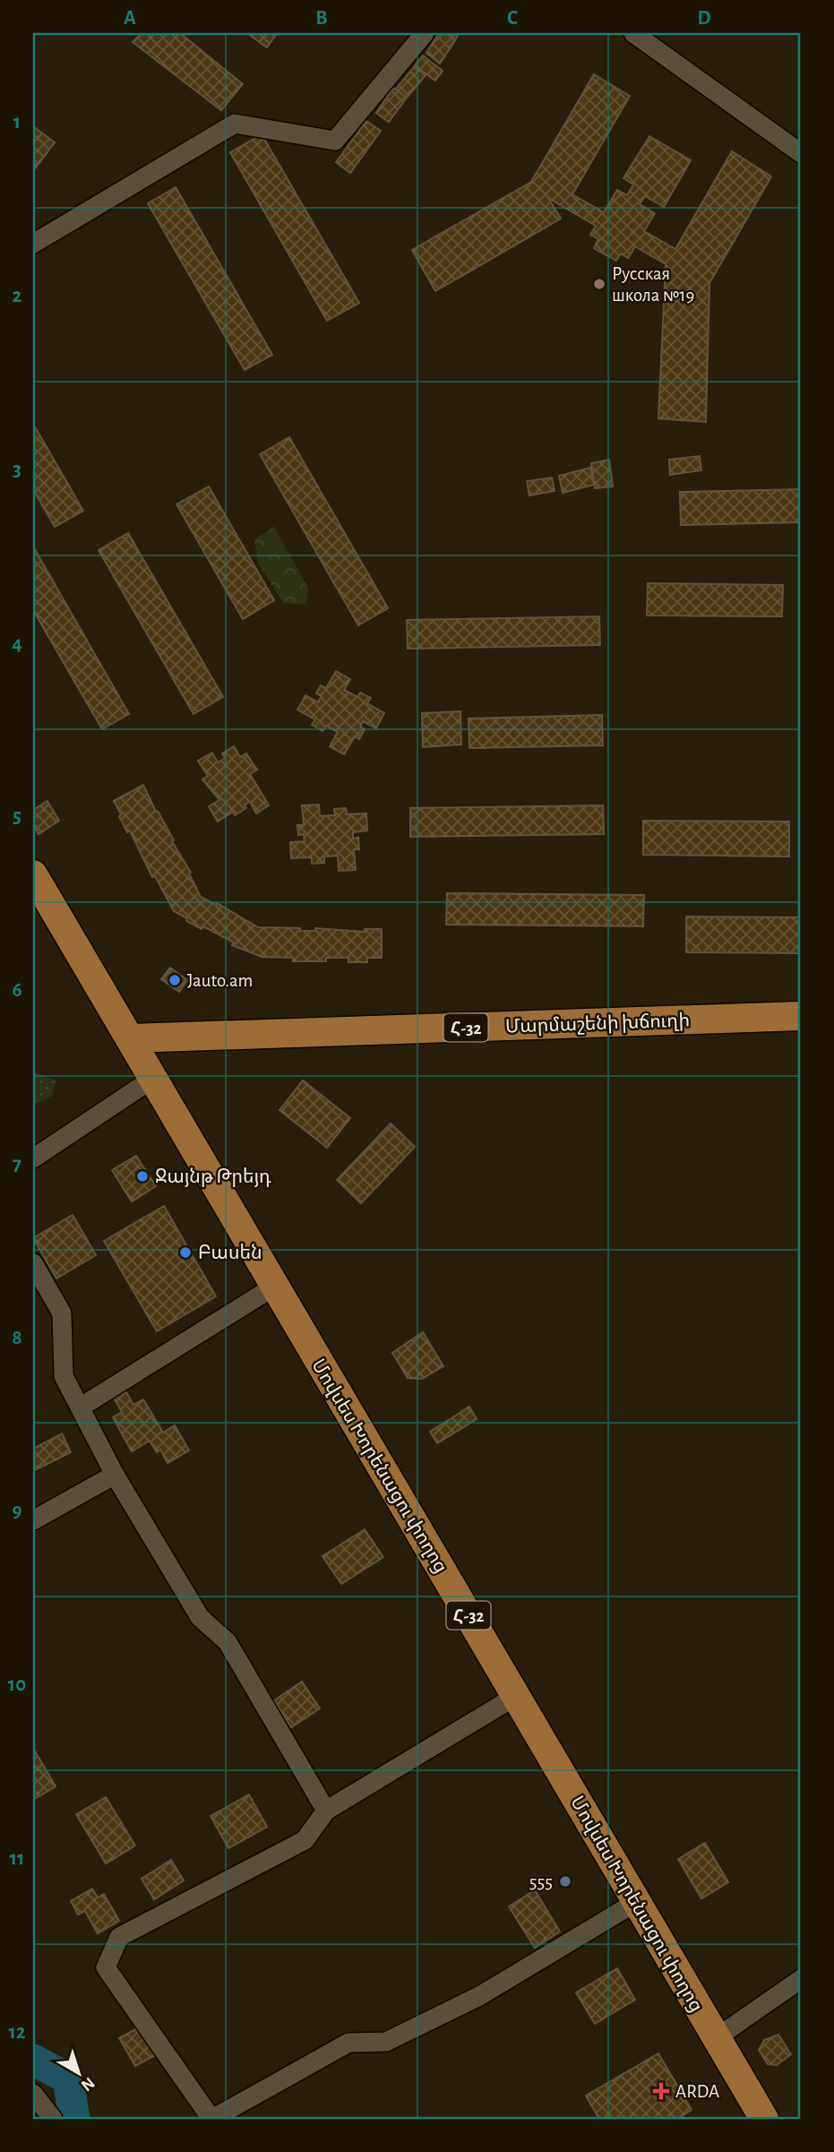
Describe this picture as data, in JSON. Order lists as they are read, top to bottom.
{
  "streets": {
    "main road": ["Մարմաշենի խճուղի", "Հ-32", "Մովսես Խորենացու փողոց"]
  },
  "crossings": [
    ["Մարմաշենի խճուղի", "Մովսես Խորենացու փողոց"]
  ],
  "places": {
    "other": [
      "Русская школа №19",
      "Jauto.am",
      "Ջայնթ Թրեյդ",
      "Բասեն",
      "555"
    ],
    "health": ["ARDA"]
  },
  "north": "bottom right",
  "grid": {
    "columns": [
      "A",
      "B",
      "C",
      "D"
    ],
    "rows": [
      "1",
      "2",
      "3",
      "4",
      "5",
      "6",
      "7",
      "8",
      "9",
      "10",
      "11",
      "12"
    ]
  }
}
